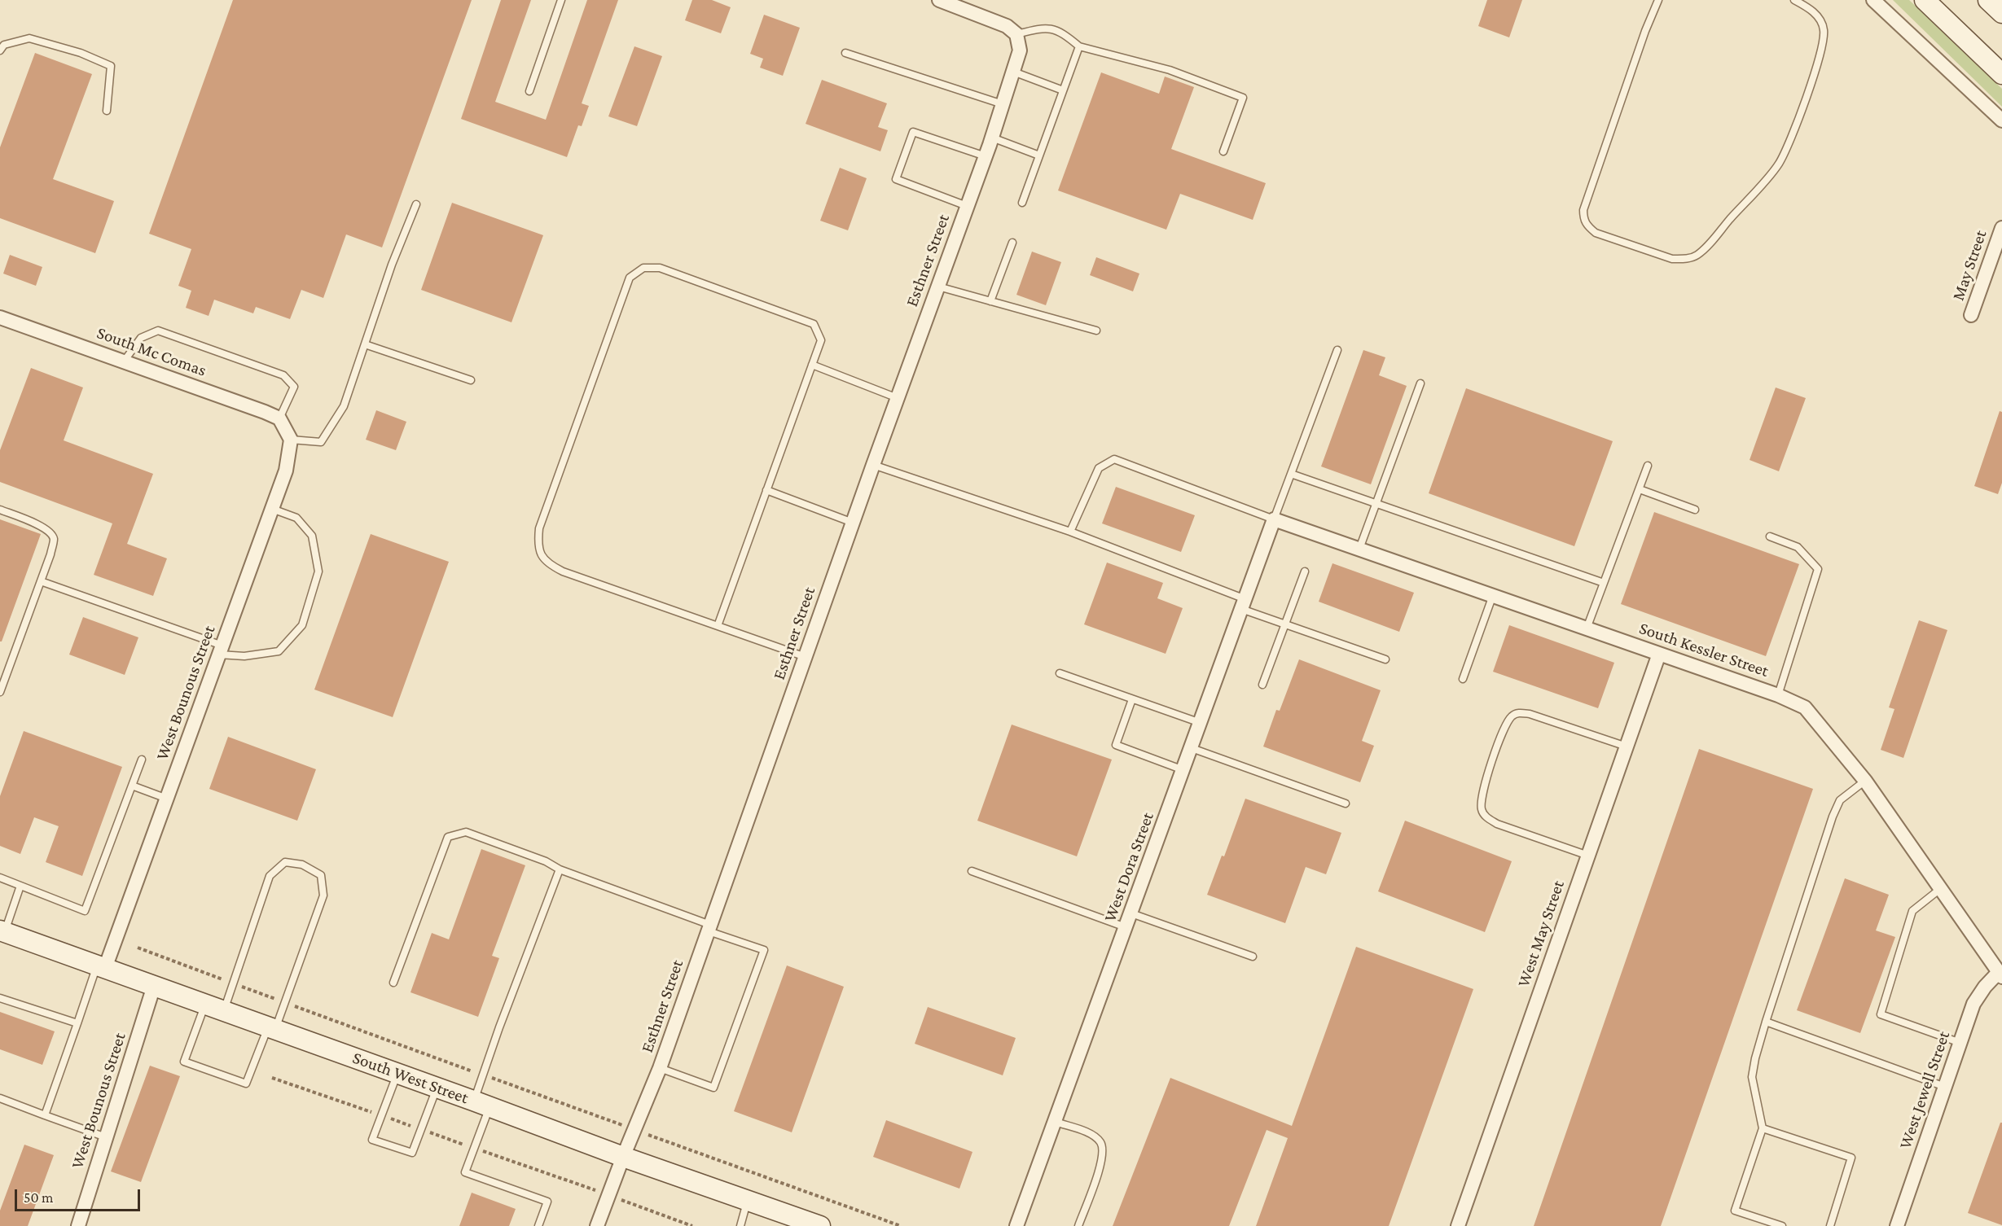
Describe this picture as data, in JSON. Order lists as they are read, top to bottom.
{
  "streets": {
    "main road": ["South West Street"],
    "street": [
      "Esthner Street",
      "May Street",
      "South Mc Comas",
      "South Kessler Street",
      "West Bounous Street",
      "West Dora Street",
      "West May Street",
      "West Jewell Street"
    ]
  },
  "crossings": [
    ["Esthner Street", "South West Street"],
    ["South Mc Comas", "West Bounous Street"],
    ["South Kessler Street", "West Dora Street"],
    ["South Kessler Street", "West May Street"],
    ["South Kessler Street", "West Jewell Street"],
    ["West Bounous Street", "South West Street"]
  ],
  "scale_bar": "50 m"
}
